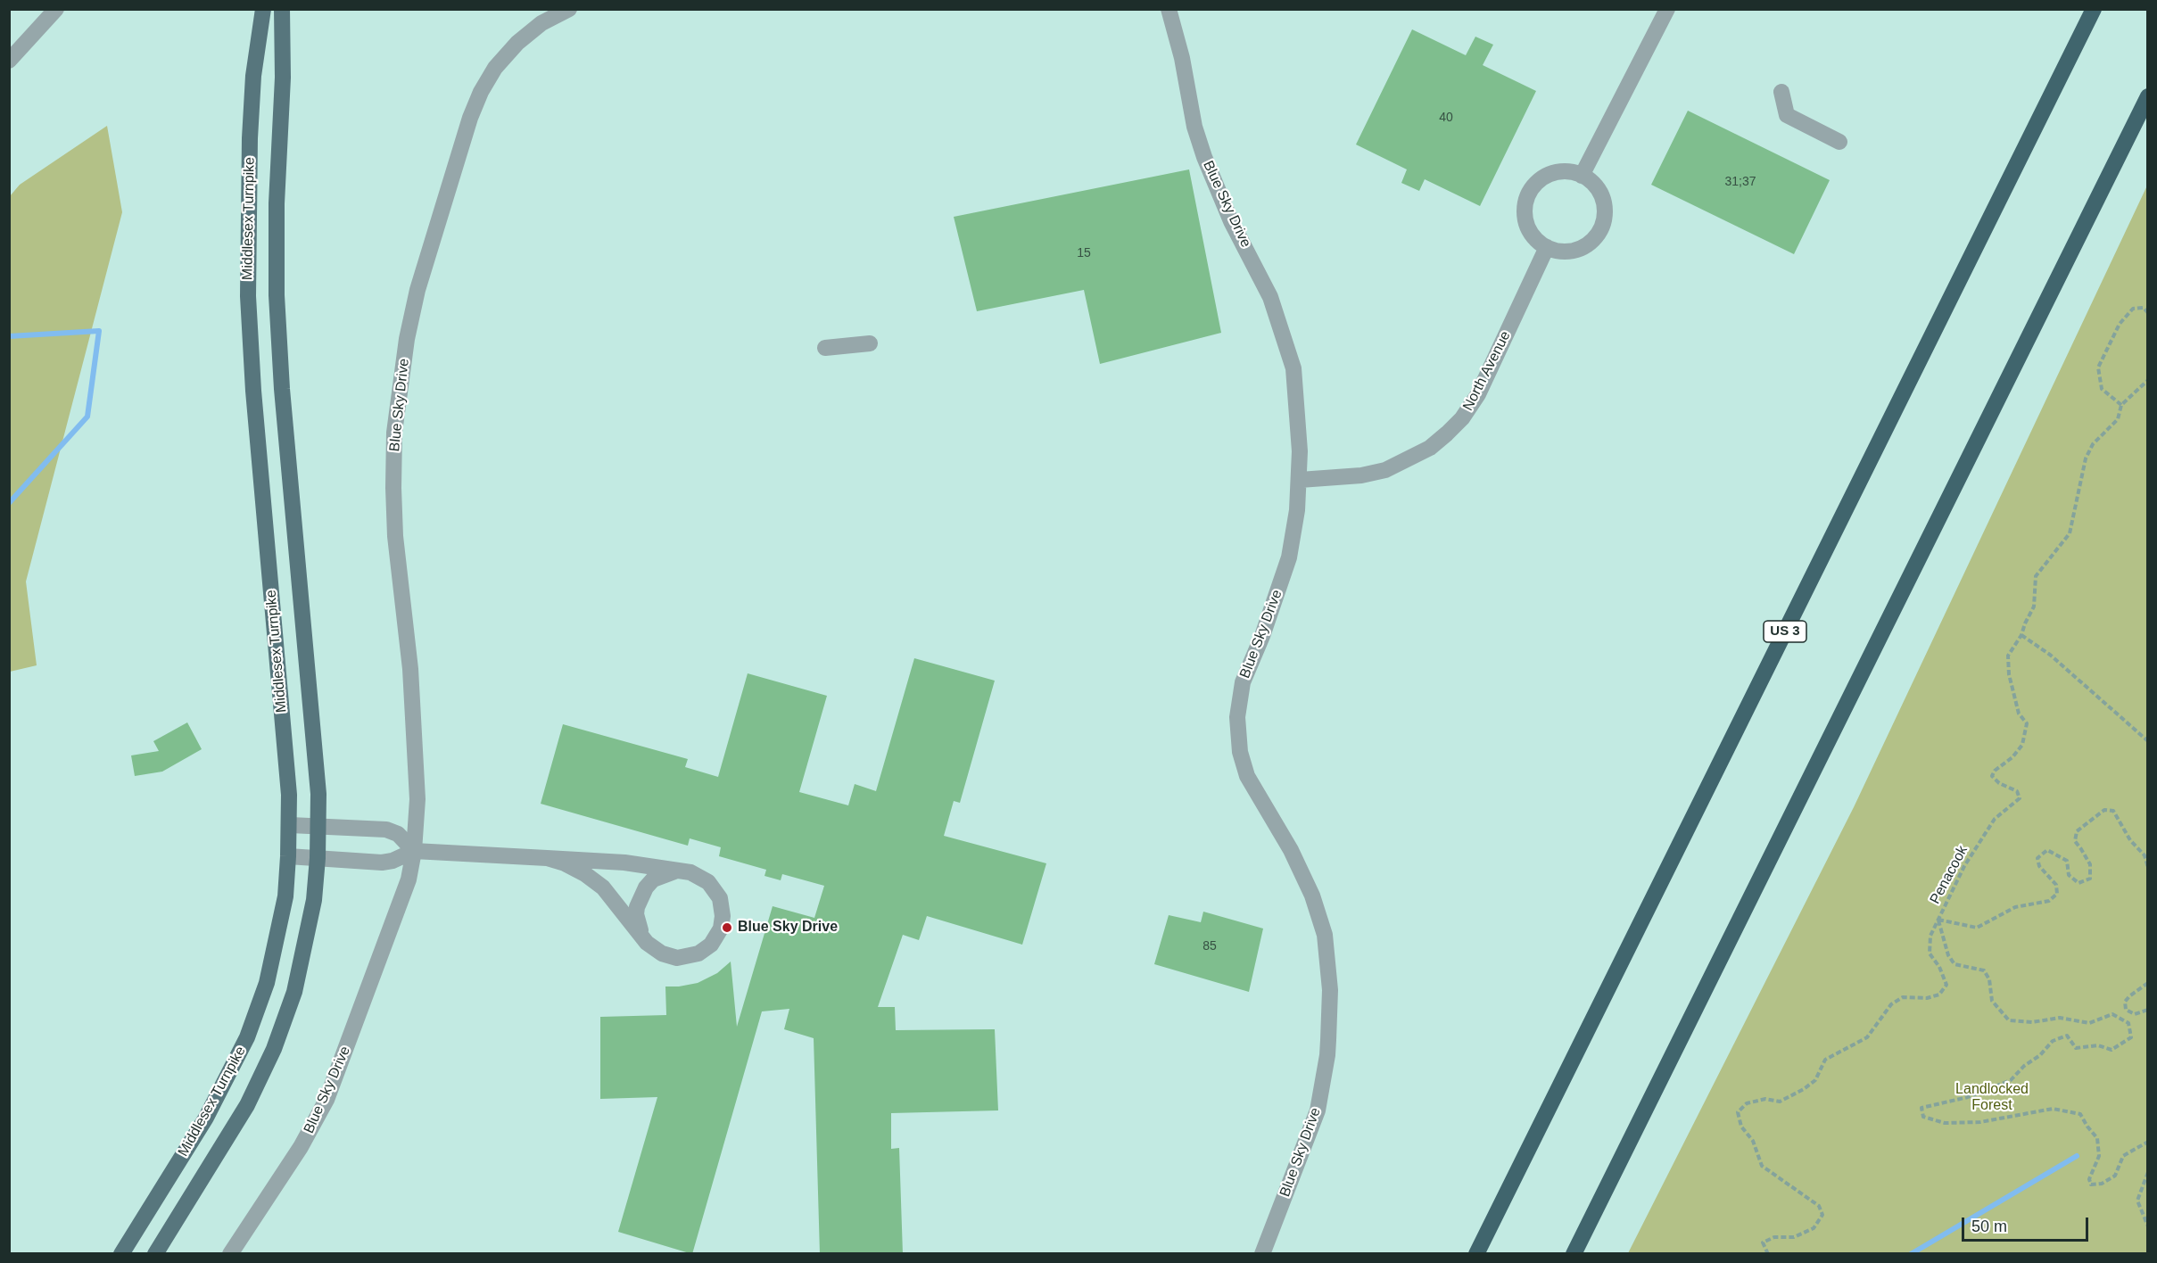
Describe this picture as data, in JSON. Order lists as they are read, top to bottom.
{
  "streets": {
    "highway": ["US 3"],
    "main road": ["Middlesex Turnpike"],
    "street": ["Blue Sky Drive", "North Avenue"],
    "path": ["Penacook"]
  },
  "crossings": [
    ["Blue Sky Drive", "North Avenue"]
  ],
  "parks": ["Landlocked Forest"],
  "places": ["Blue Sky Drive"],
  "house_numbers": [
    "40",
    "31;37",
    "15",
    "85"
  ],
  "scale_bar": "50 m"
}
